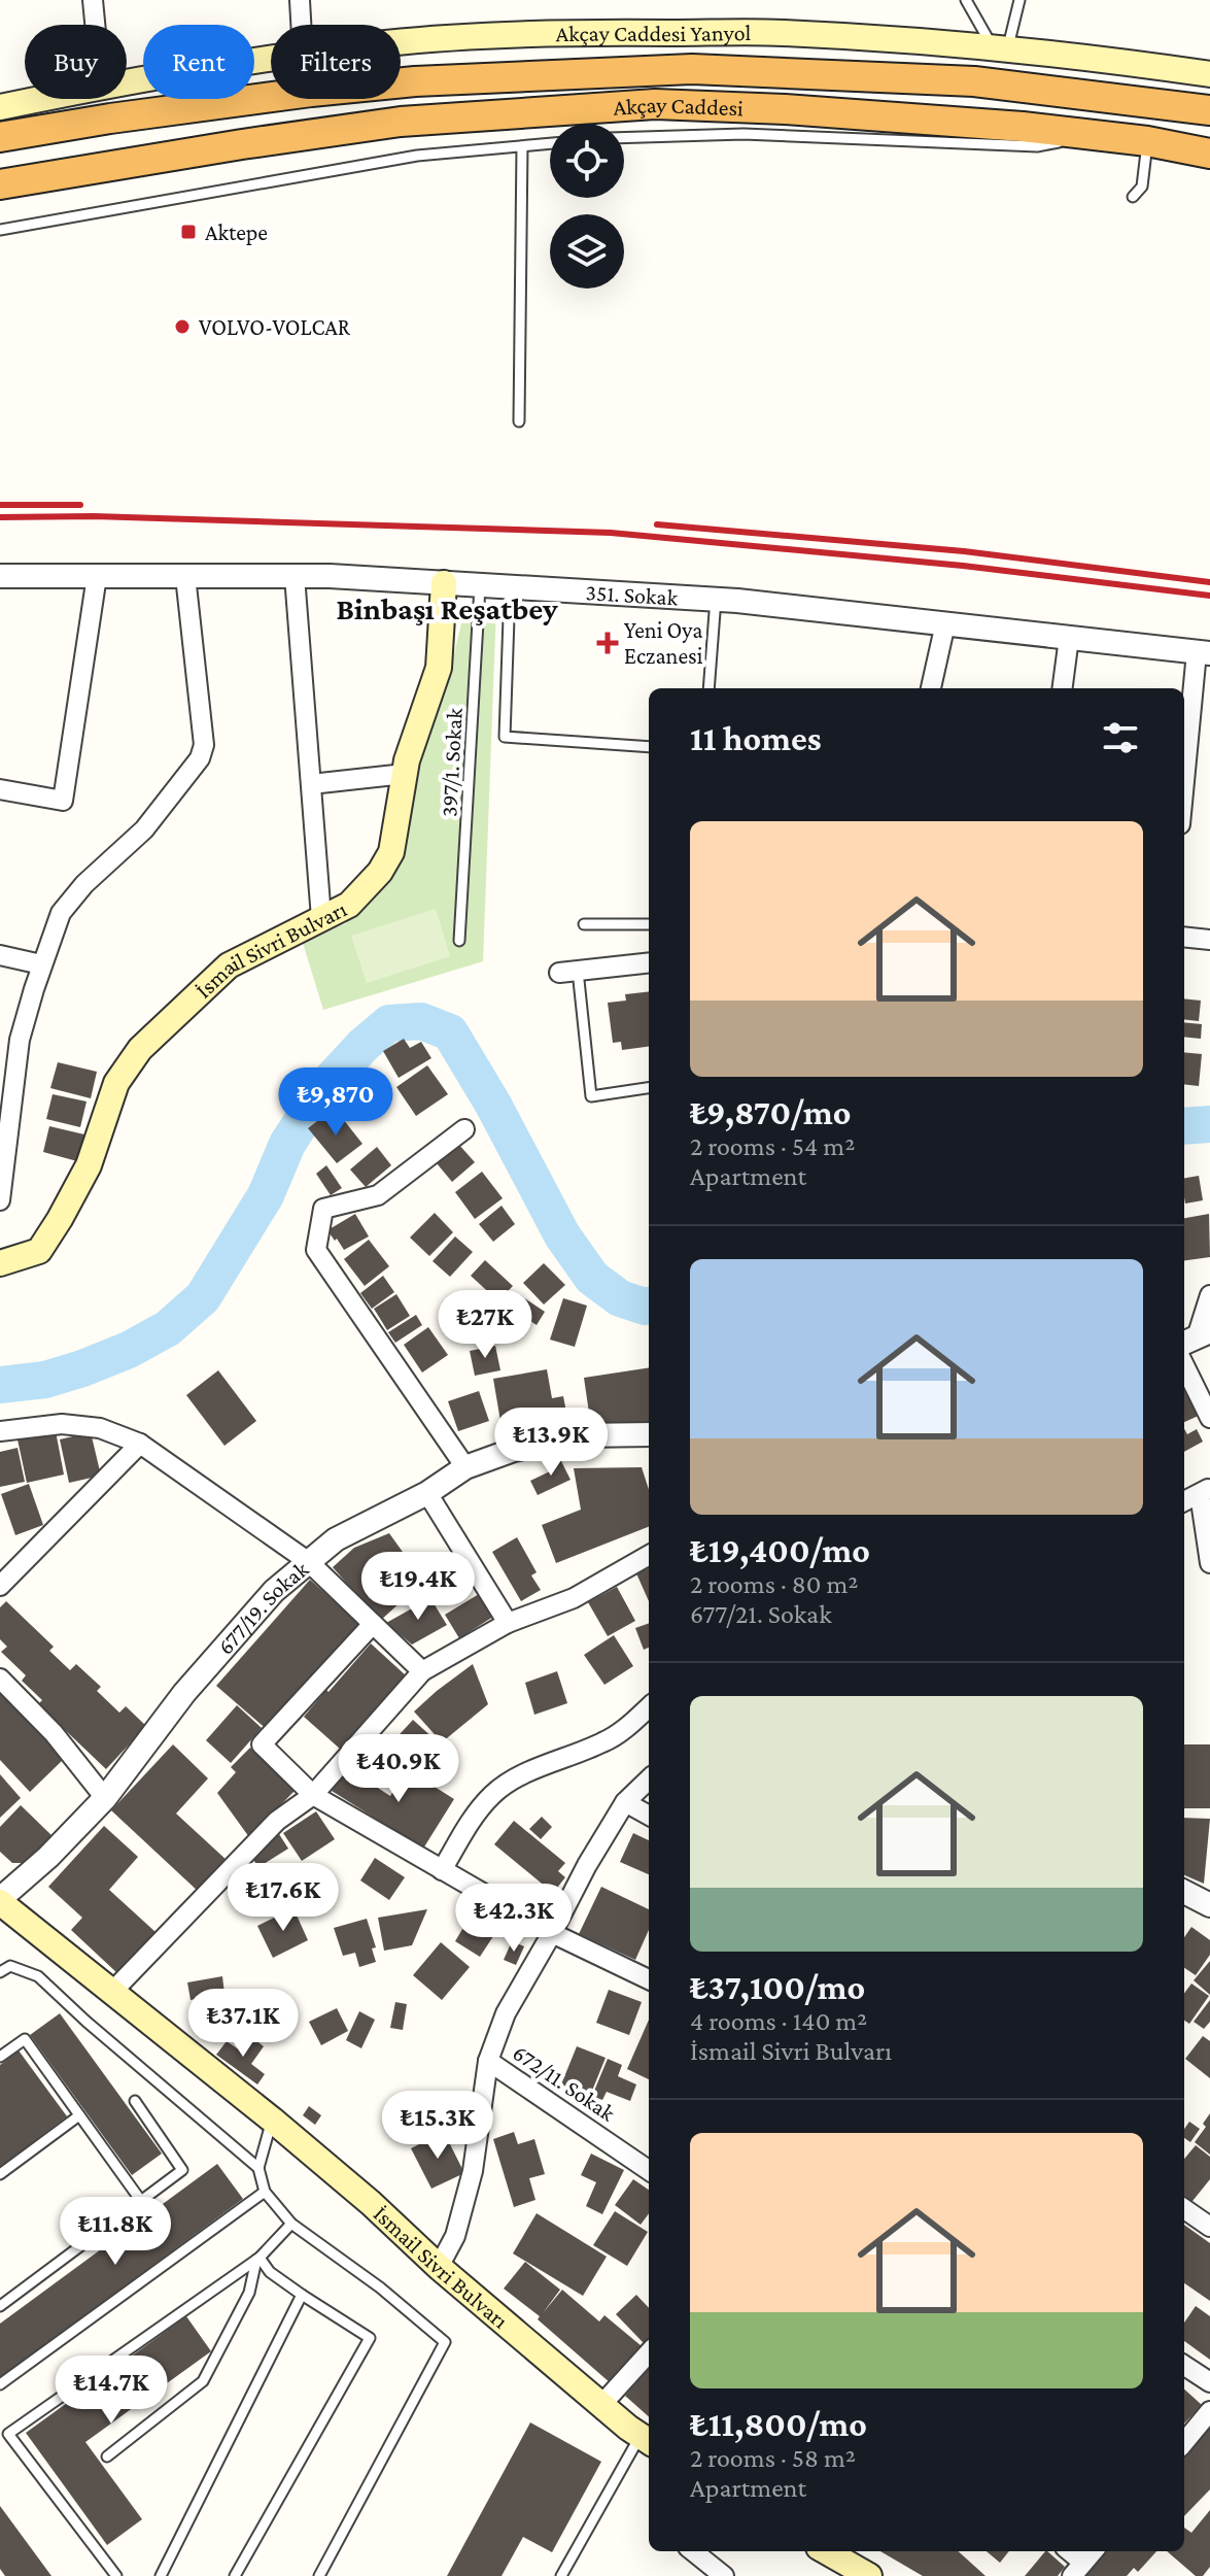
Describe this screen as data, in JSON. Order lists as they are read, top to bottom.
{
  "streets": {
    "highway": ["Akçay Caddesi"],
    "main road": ["Akçay Caddesi Yanyol", "İsmail Sivri Bulvarı"],
    "street": ["351. Sokak", "677/19. Sokak", "672/11. Sokak"],
    "lane": ["397/1. Sokak"]
  },
  "crossings": [
    ["351. Sokak", "397/1. Sokak"],
    ["351. Sokak", "İsmail Sivri Bulvarı"],
    ["İsmail Sivri Bulvarı", "677/19. Sokak"]
  ],
  "districts": ["Binbaşı Reşatbey"],
  "places": {
    "transit": ["Aktepe"],
    "other": ["VOLVO-VOLCAR"],
    "health": ["Yeni Oya Eczanesi"]
  },
  "page": {
    "chip": ["Buy", "Rent", "Filters"],
    "heading": "11 homes",
    "list": [
      {
        "name": "₺9,870/mo",
        "note": "2 rooms · 54 m² · Apartment"
      },
      {
        "name": "₺19,400/mo",
        "note": "2 rooms · 80 m² · 677/21. Sokak"
      },
      {
        "name": "₺37,100/mo",
        "note": "4 rooms · 140 m² · İsmail Sivri Bulvarı"
      },
      {
        "name": "₺11,800/mo",
        "note": "2 rooms · 58 m² · Apartment"
      }
    ],
    "price": [
      "₺9,870",
      "₺27K",
      "₺13.9K",
      "₺19.4K",
      "₺40.9K",
      "₺17.6K",
      "₺42.3K",
      "₺37.1K",
      "₺15.3K",
      "₺11.8K",
      "₺14.7K"
    ]
  }
}
